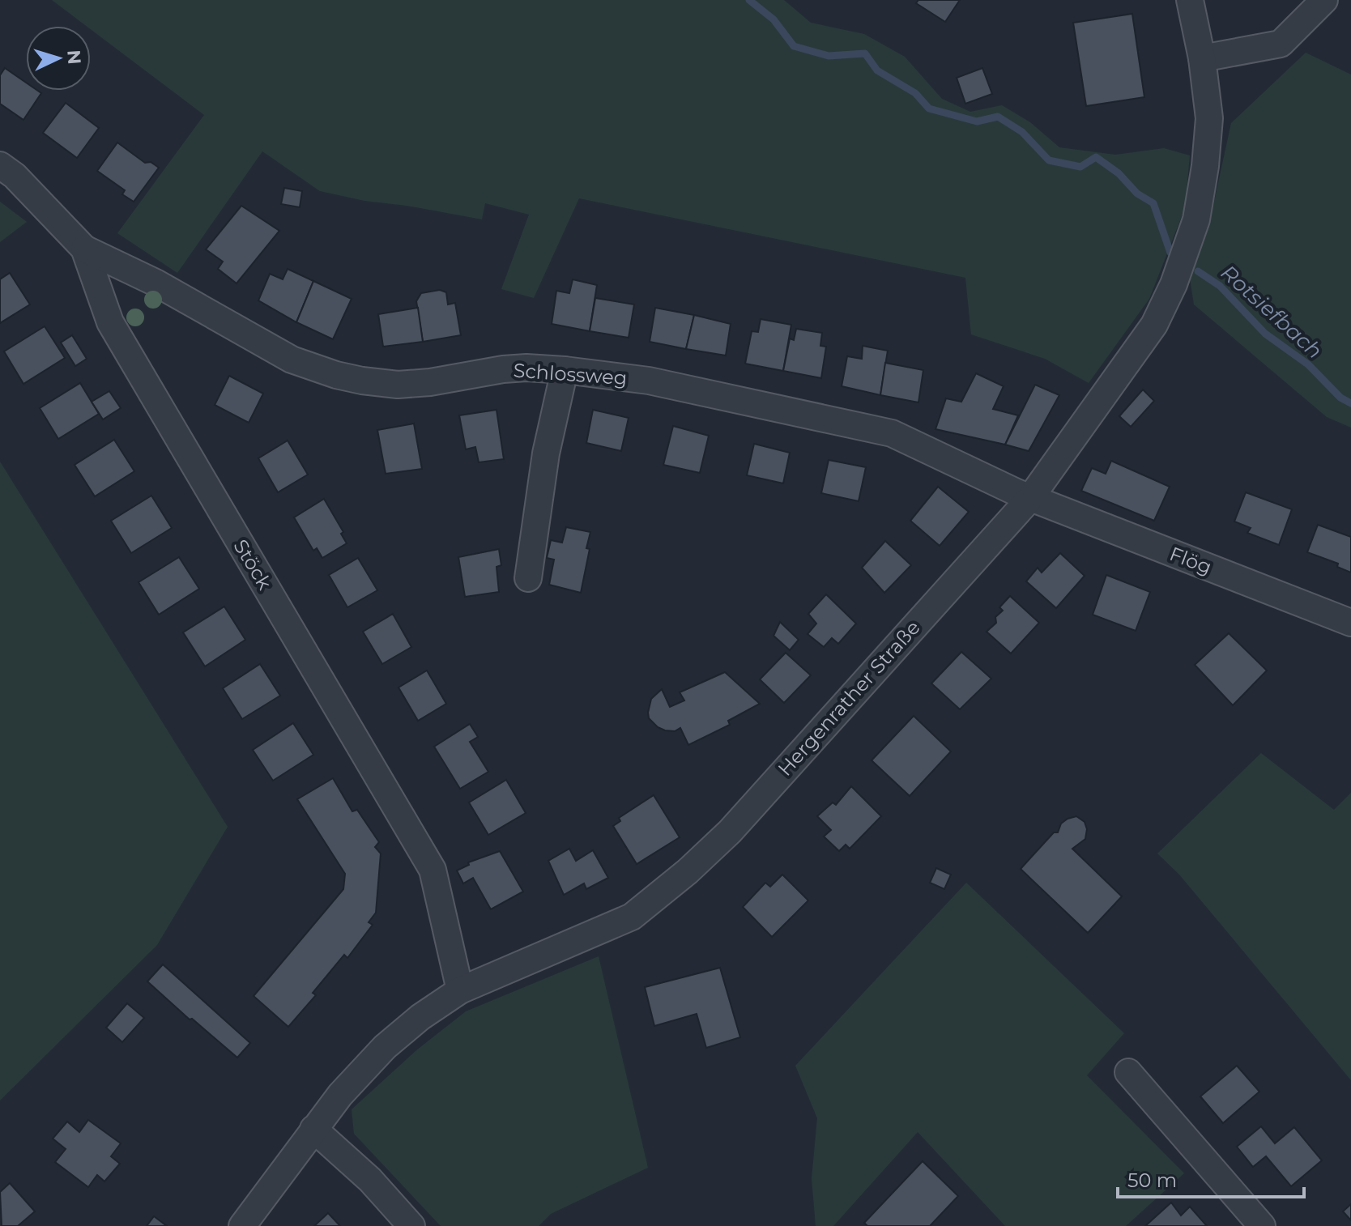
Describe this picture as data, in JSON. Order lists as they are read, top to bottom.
{
  "streets": {
    "street": [
      "Schlossweg",
      "Flög",
      "Stöck",
      "Hergenrather Straße"
    ]
  },
  "crossings": [
    ["Schlossweg", "Flög"],
    ["Schlossweg", "Stöck"],
    ["Schlossweg", "Hergenrather Straße"],
    ["Flög", "Hergenrather Straße"],
    ["Stöck", "Hergenrather Straße"]
  ],
  "water": ["Rotsiefbach"],
  "scale_bar": "50 m",
  "north": "right"
}
